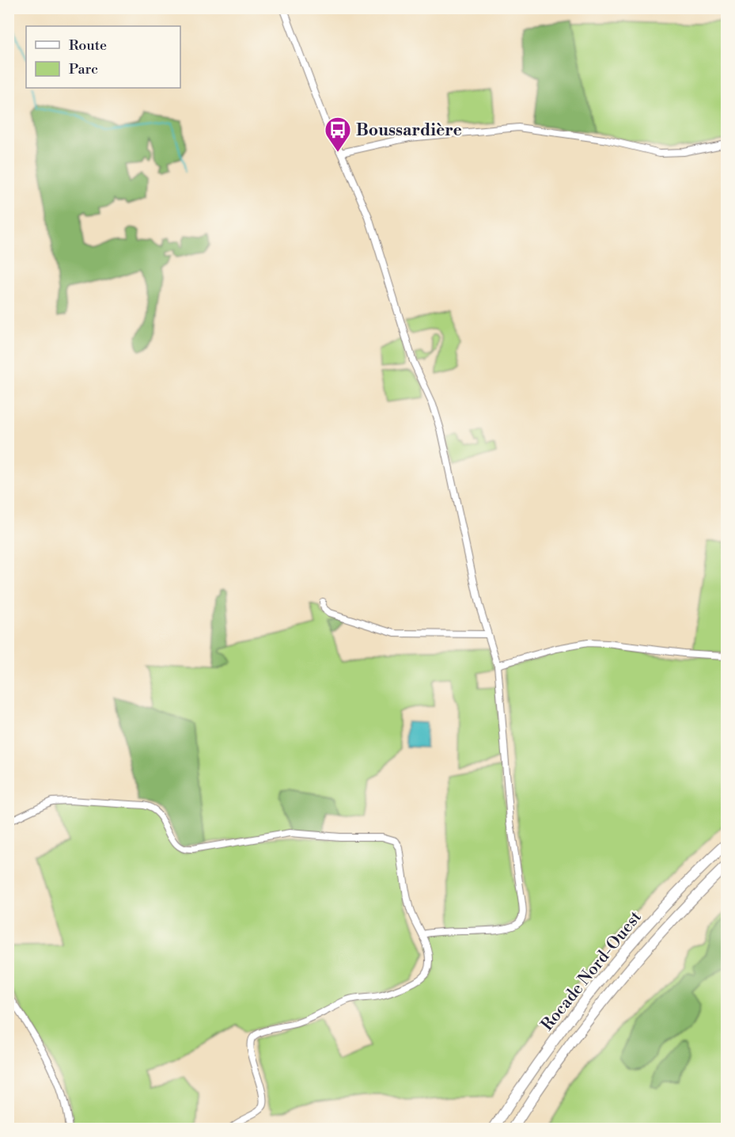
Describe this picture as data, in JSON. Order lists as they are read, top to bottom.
{
  "streets": {
    "highway": ["Rocade Nord-Ouest"]
  },
  "places": {
    "bus stop": ["Boussardière"]
  },
  "legend": ["Route", "Parc"]
}
